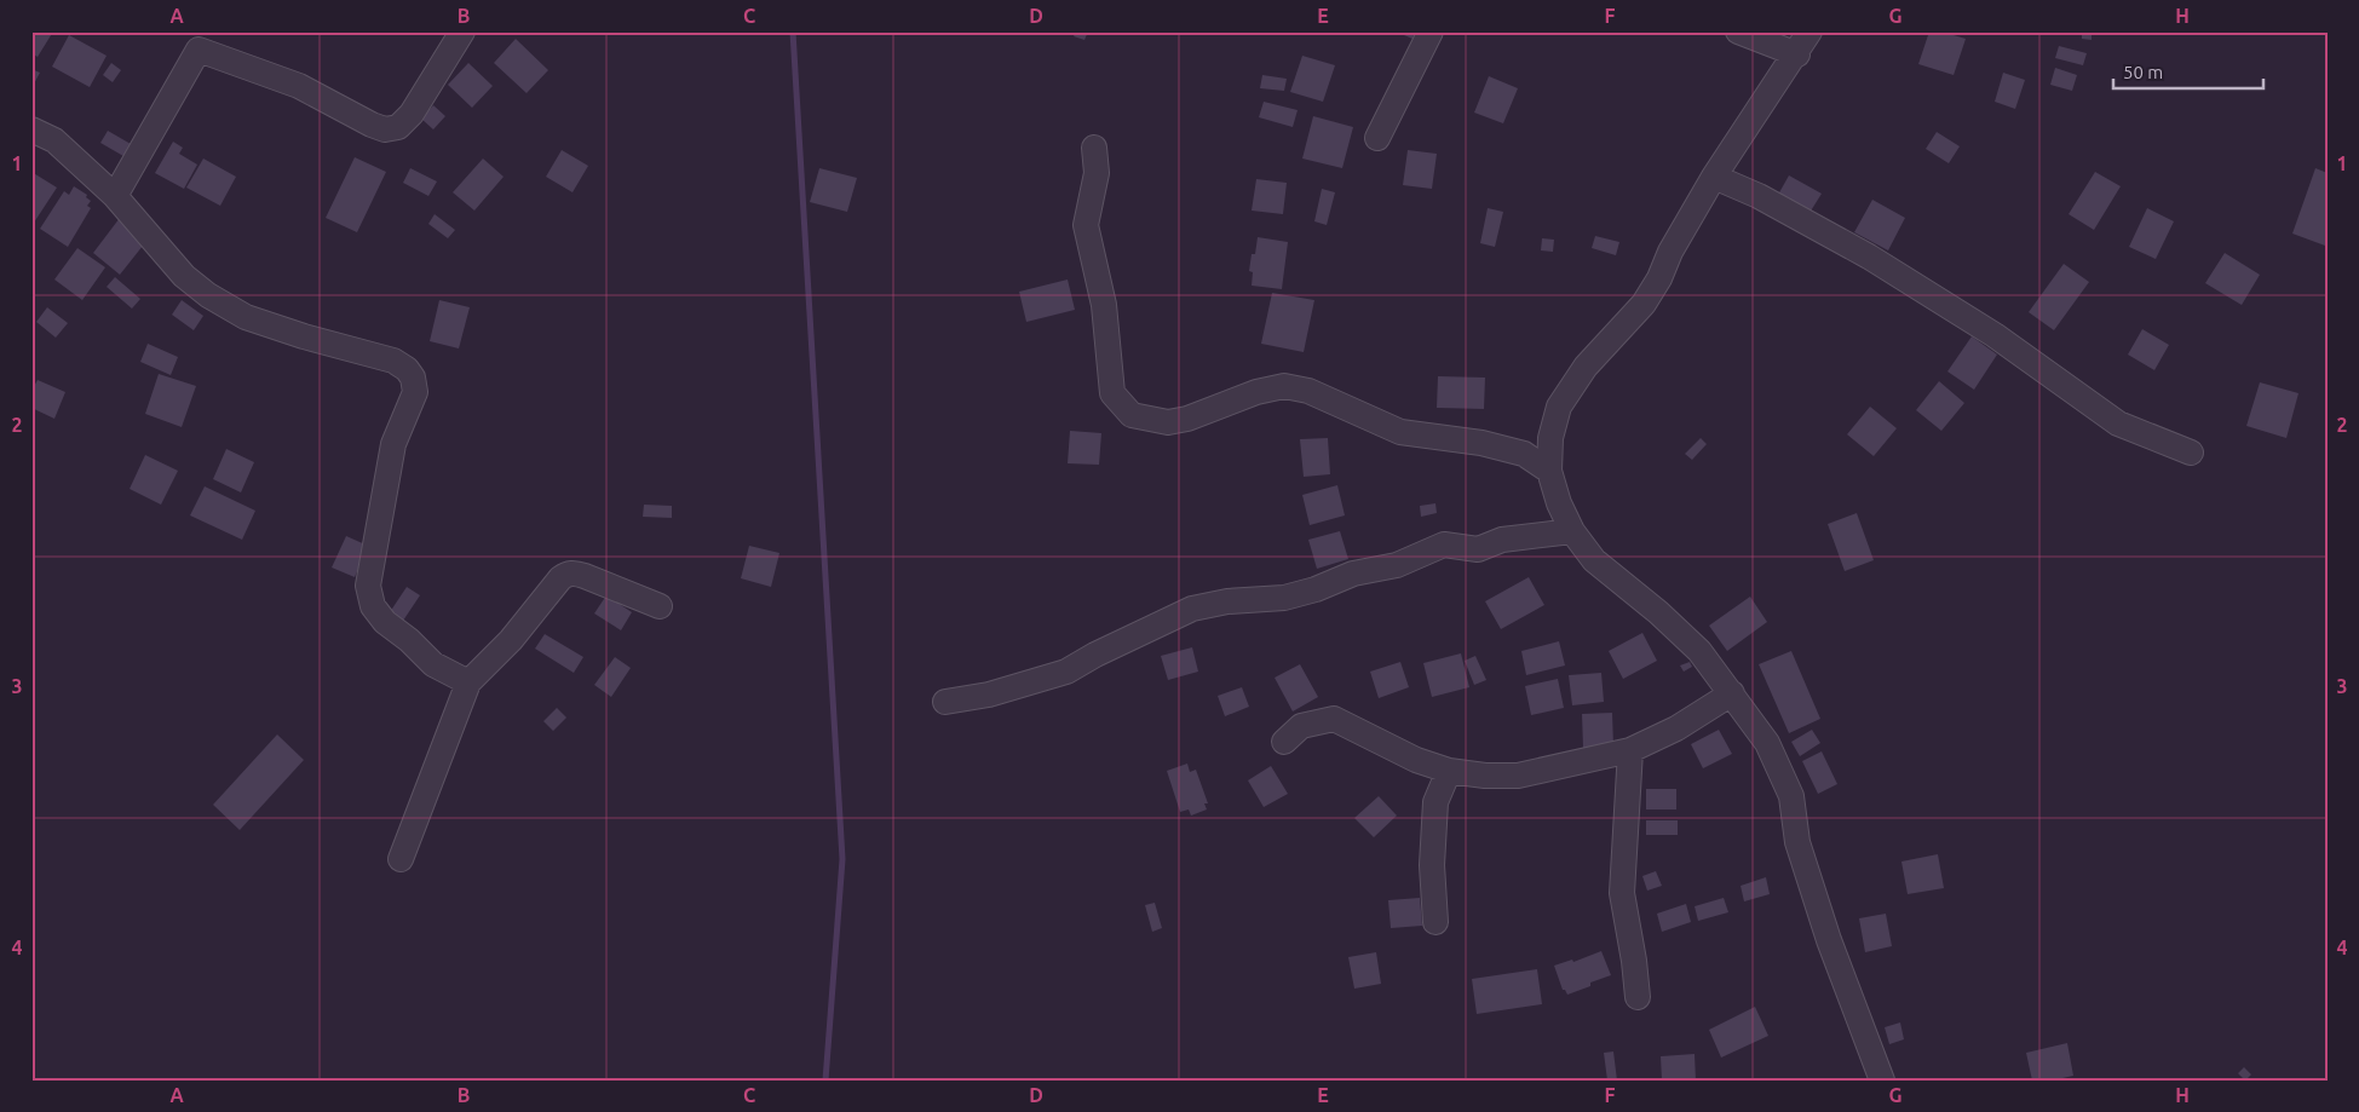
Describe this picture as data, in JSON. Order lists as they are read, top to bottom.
{
  "scale_bar": "50 m",
  "grid": {
    "columns": [
      "A",
      "B",
      "C",
      "D",
      "E",
      "F",
      "G",
      "H"
    ],
    "rows": [
      "1",
      "2",
      "3",
      "4"
    ]
  }
}
